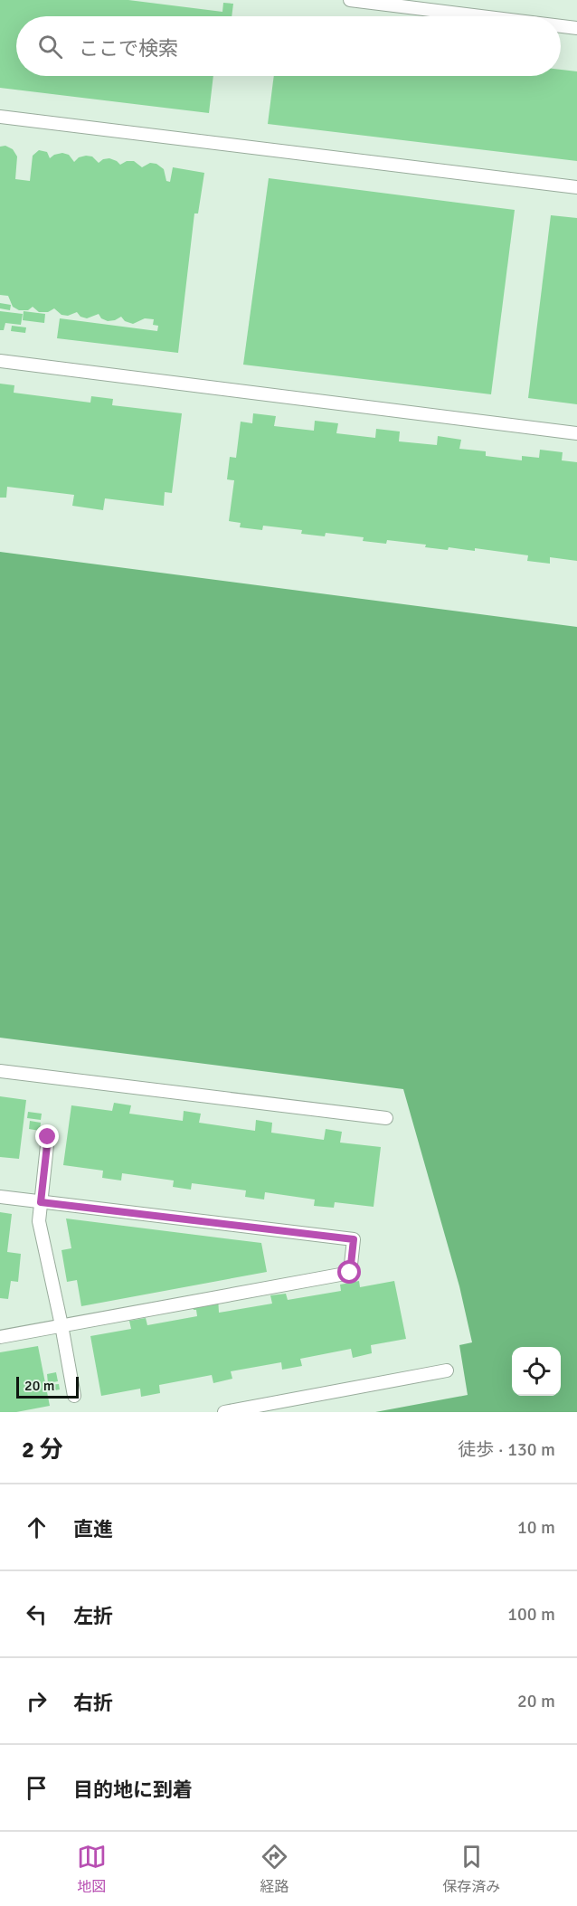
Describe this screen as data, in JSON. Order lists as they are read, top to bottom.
{
  "scale_bar": "20 m",
  "page": {
    "search": "ここで検索",
    "scale": "20 m",
    "heading": ["2 分", "徒歩 · 130 m"],
    "list": [
      ["直進", "10 m"],
      ["左折", "100 m"],
      ["右折", "20 m"],
      "目的地に到着"
    ],
    "nav": ["地図", "経路", "保存済み"]
  }
}
